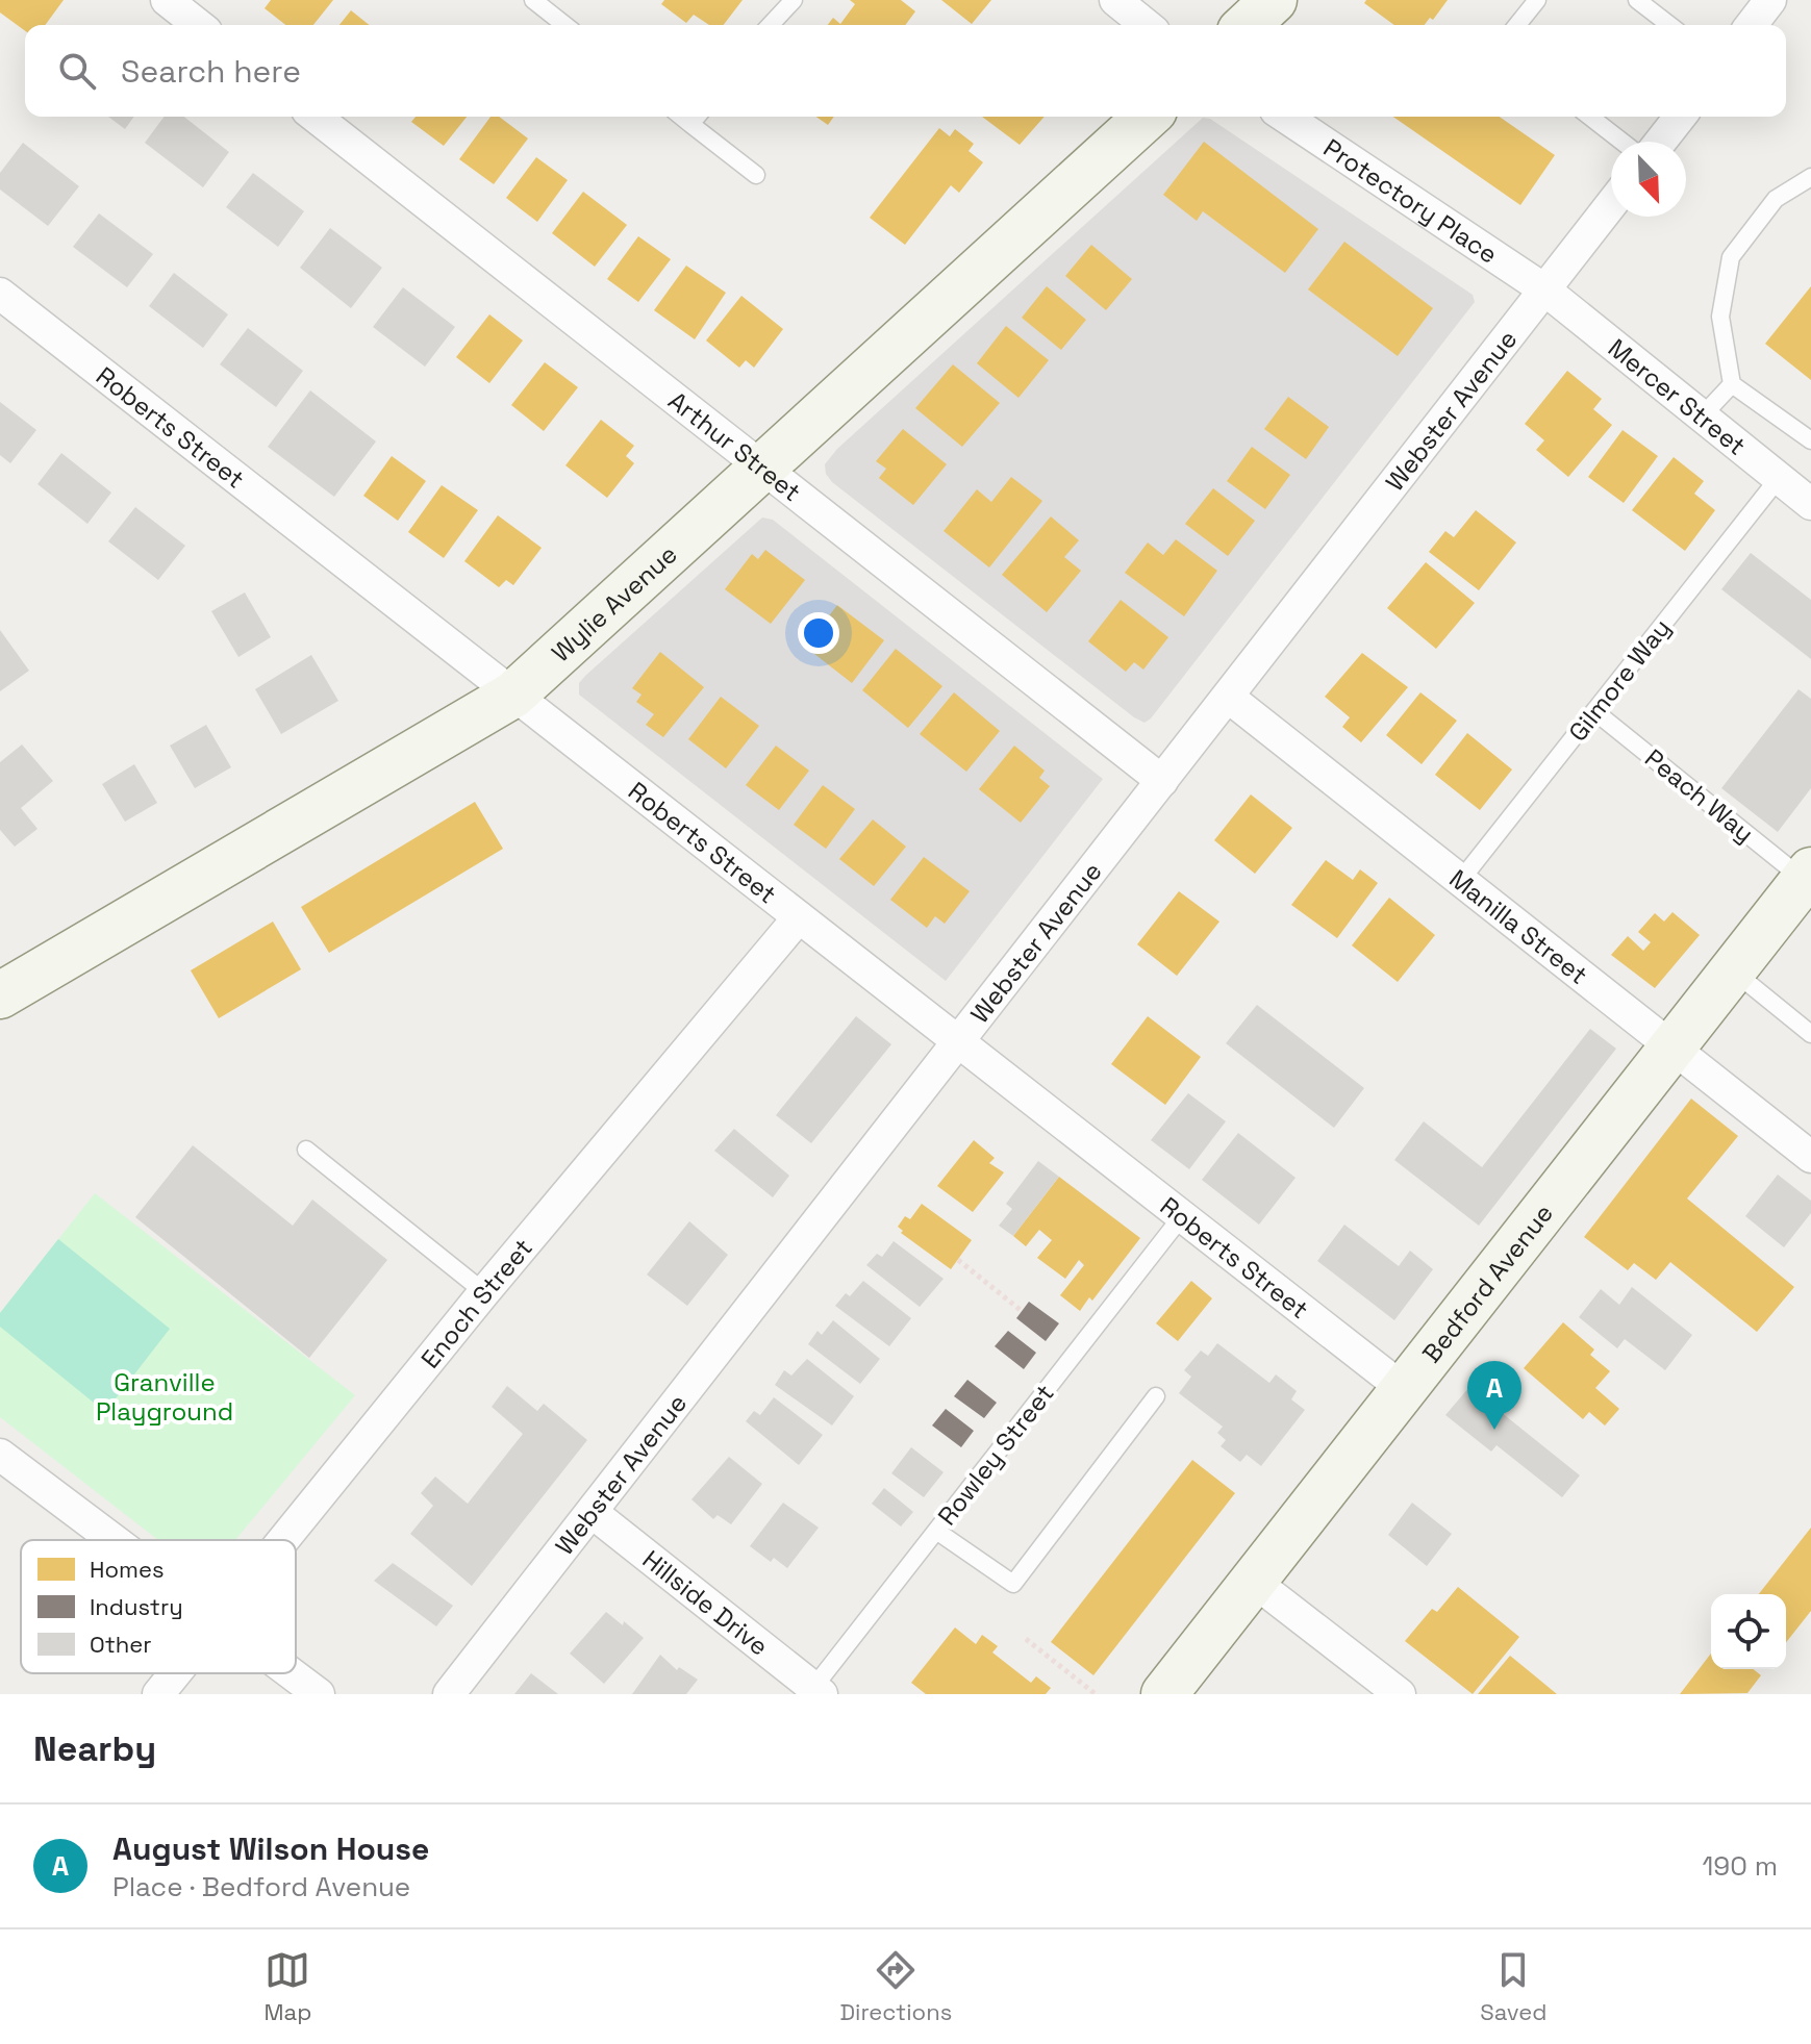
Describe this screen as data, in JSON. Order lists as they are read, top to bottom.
{
  "streets": {
    "street": [
      "Protectory Place",
      "Mercer Street",
      "Webster Avenue",
      "Roberts Street",
      "Arthur Street",
      "Wylie Avenue",
      "Manilla Street",
      "Bedford Avenue",
      "Enoch Street",
      "Hillside Drive"
    ],
    "lane": ["Gilmore Way", "Peach Way", "Rowley Street"]
  },
  "crossings": [
    ["Protectory Place", "Mercer Street"],
    ["Protectory Place", "Webster Avenue"],
    ["Mercer Street", "Webster Avenue"],
    ["Mercer Street", "Gilmore Way"],
    ["Webster Avenue", "Roberts Street"],
    ["Webster Avenue", "Arthur Street"],
    ["Webster Avenue", "Manilla Street"],
    ["Webster Avenue", "Hillside Drive"],
    ["Roberts Street", "Wylie Avenue"],
    ["Roberts Street", "Bedford Avenue"],
    ["Roberts Street", "Enoch Street"],
    ["Roberts Street", "Rowley Street"],
    ["Arthur Street", "Wylie Avenue"],
    ["Gilmore Way", "Peach Way"],
    ["Gilmore Way", "Manilla Street"],
    ["Peach Way", "Bedford Avenue"],
    ["Manilla Street", "Bedford Avenue"],
    ["Rowley Street", "Hillside Drive"]
  ],
  "parks": ["Granville Playground"],
  "legend": ["Homes", "Industry", "Other"],
  "north": "bottom right",
  "page": {
    "search": "Search here",
    "pins": "A",
    "heading": "Nearby",
    "list": [
      {
        "mark": "A",
        "name": "August Wilson House",
        "note": "Place · Bedford Avenue",
        "value": "190 m"
      }
    ],
    "nav": ["Map", "Directions", "Saved"]
  }
}
